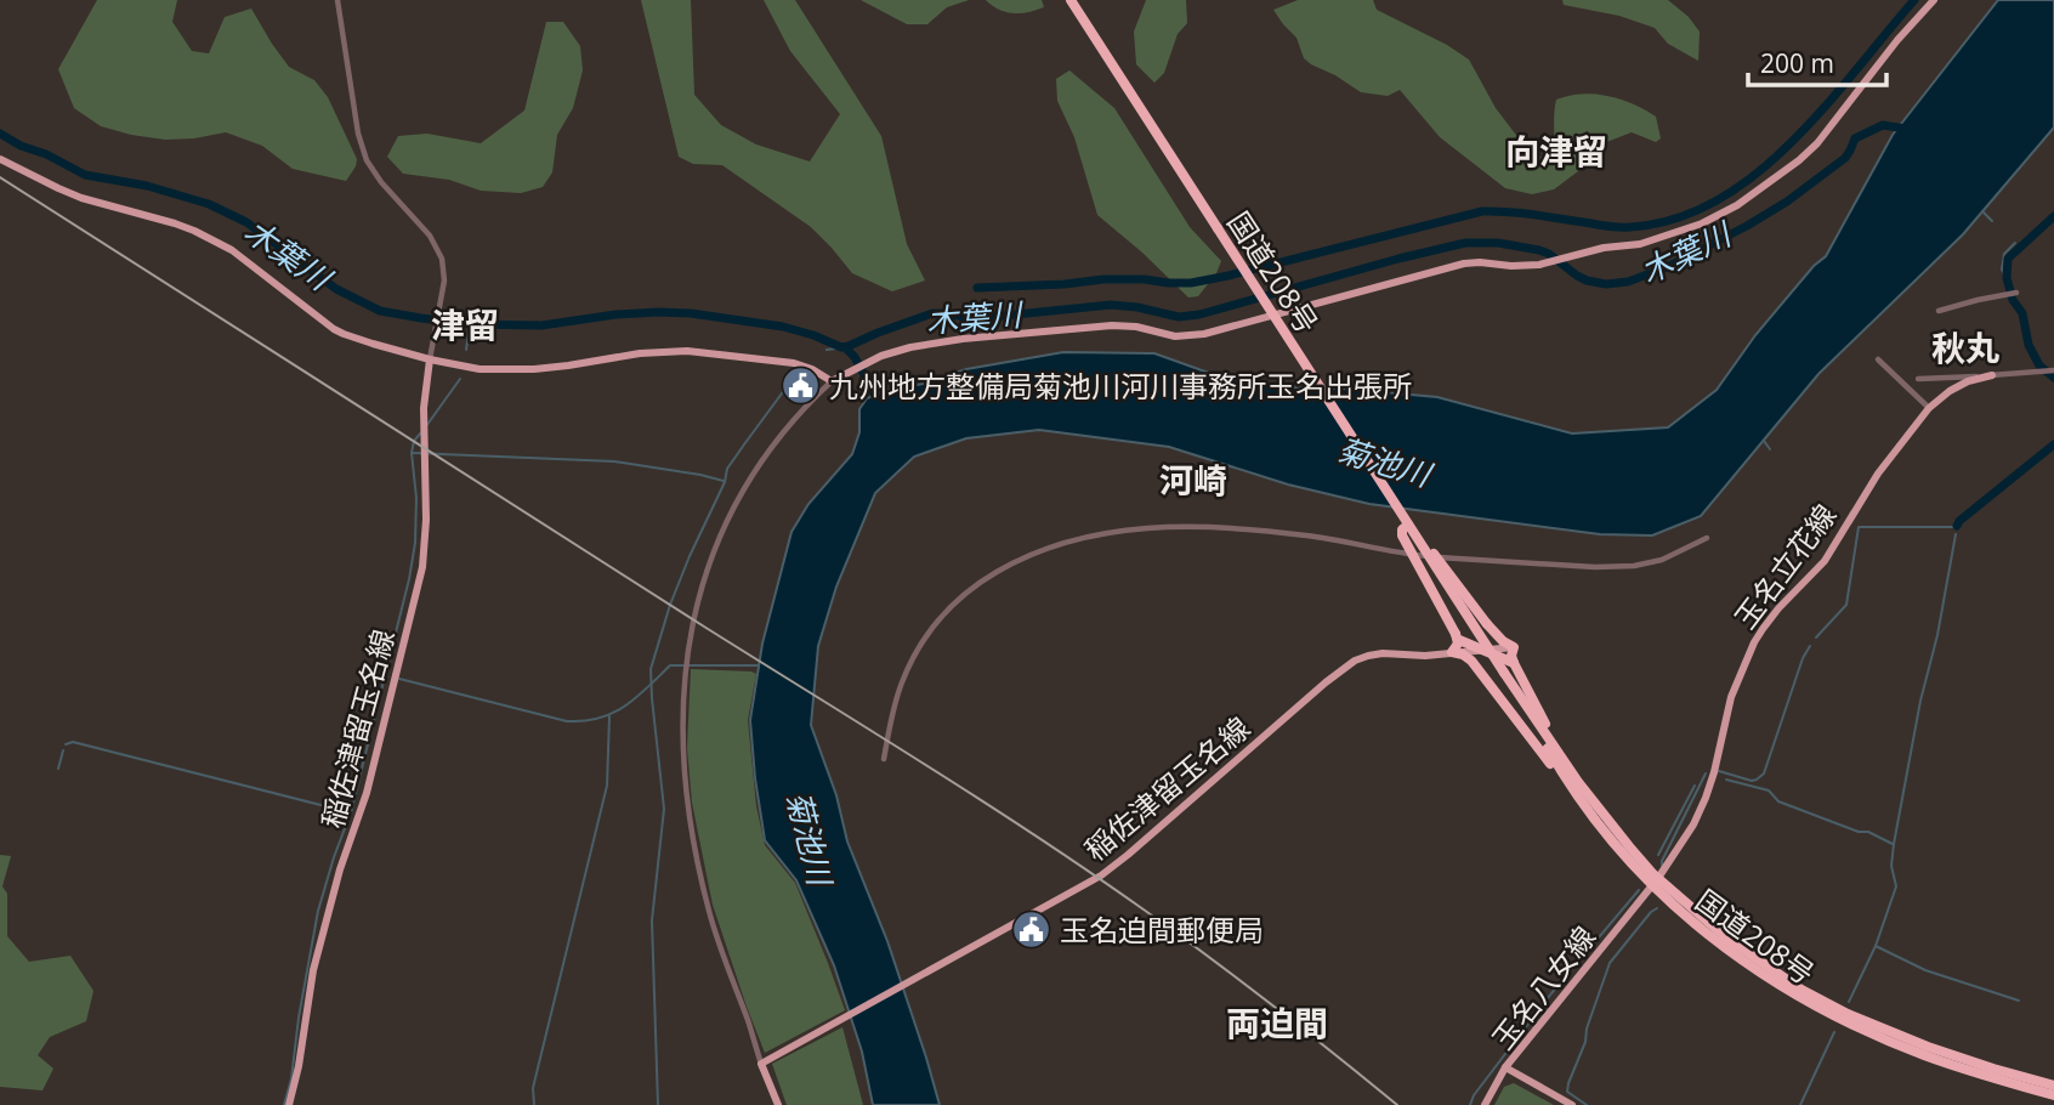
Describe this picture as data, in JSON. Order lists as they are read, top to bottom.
{
  "streets": {
    "highway": ["国道208号"],
    "main road": ["玉名立花線", "稲佐津留玉名線", "玉名八女線"]
  },
  "crossings": [
    ["国道208号", "玉名立花線"],
    ["国道208号", "玉名八女線"],
    ["玉名立花線", "玉名八女線"]
  ],
  "districts": [
    "向津留",
    "津留",
    "秋丸",
    "河崎",
    "両迫間"
  ],
  "water": ["木葉川", "菊池川"],
  "places": {
    "public building": ["九州地方整備局菊池川河川事務所玉名出張所", "玉名迫間郵便局"]
  },
  "scale_bar": "200 m"
}
